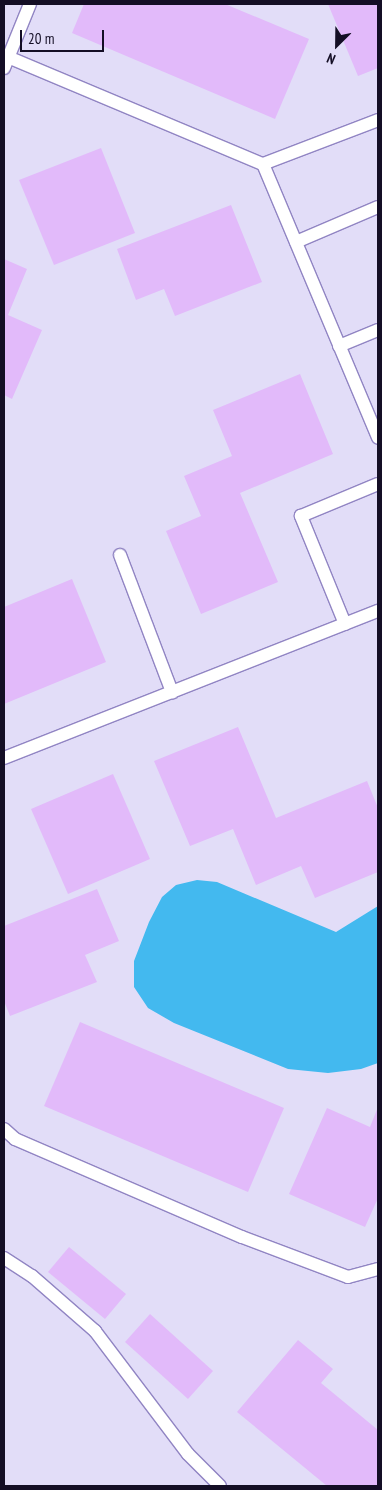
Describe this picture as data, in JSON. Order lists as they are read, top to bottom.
{
  "scale_bar": "20 m",
  "north": "bottom left"
}
